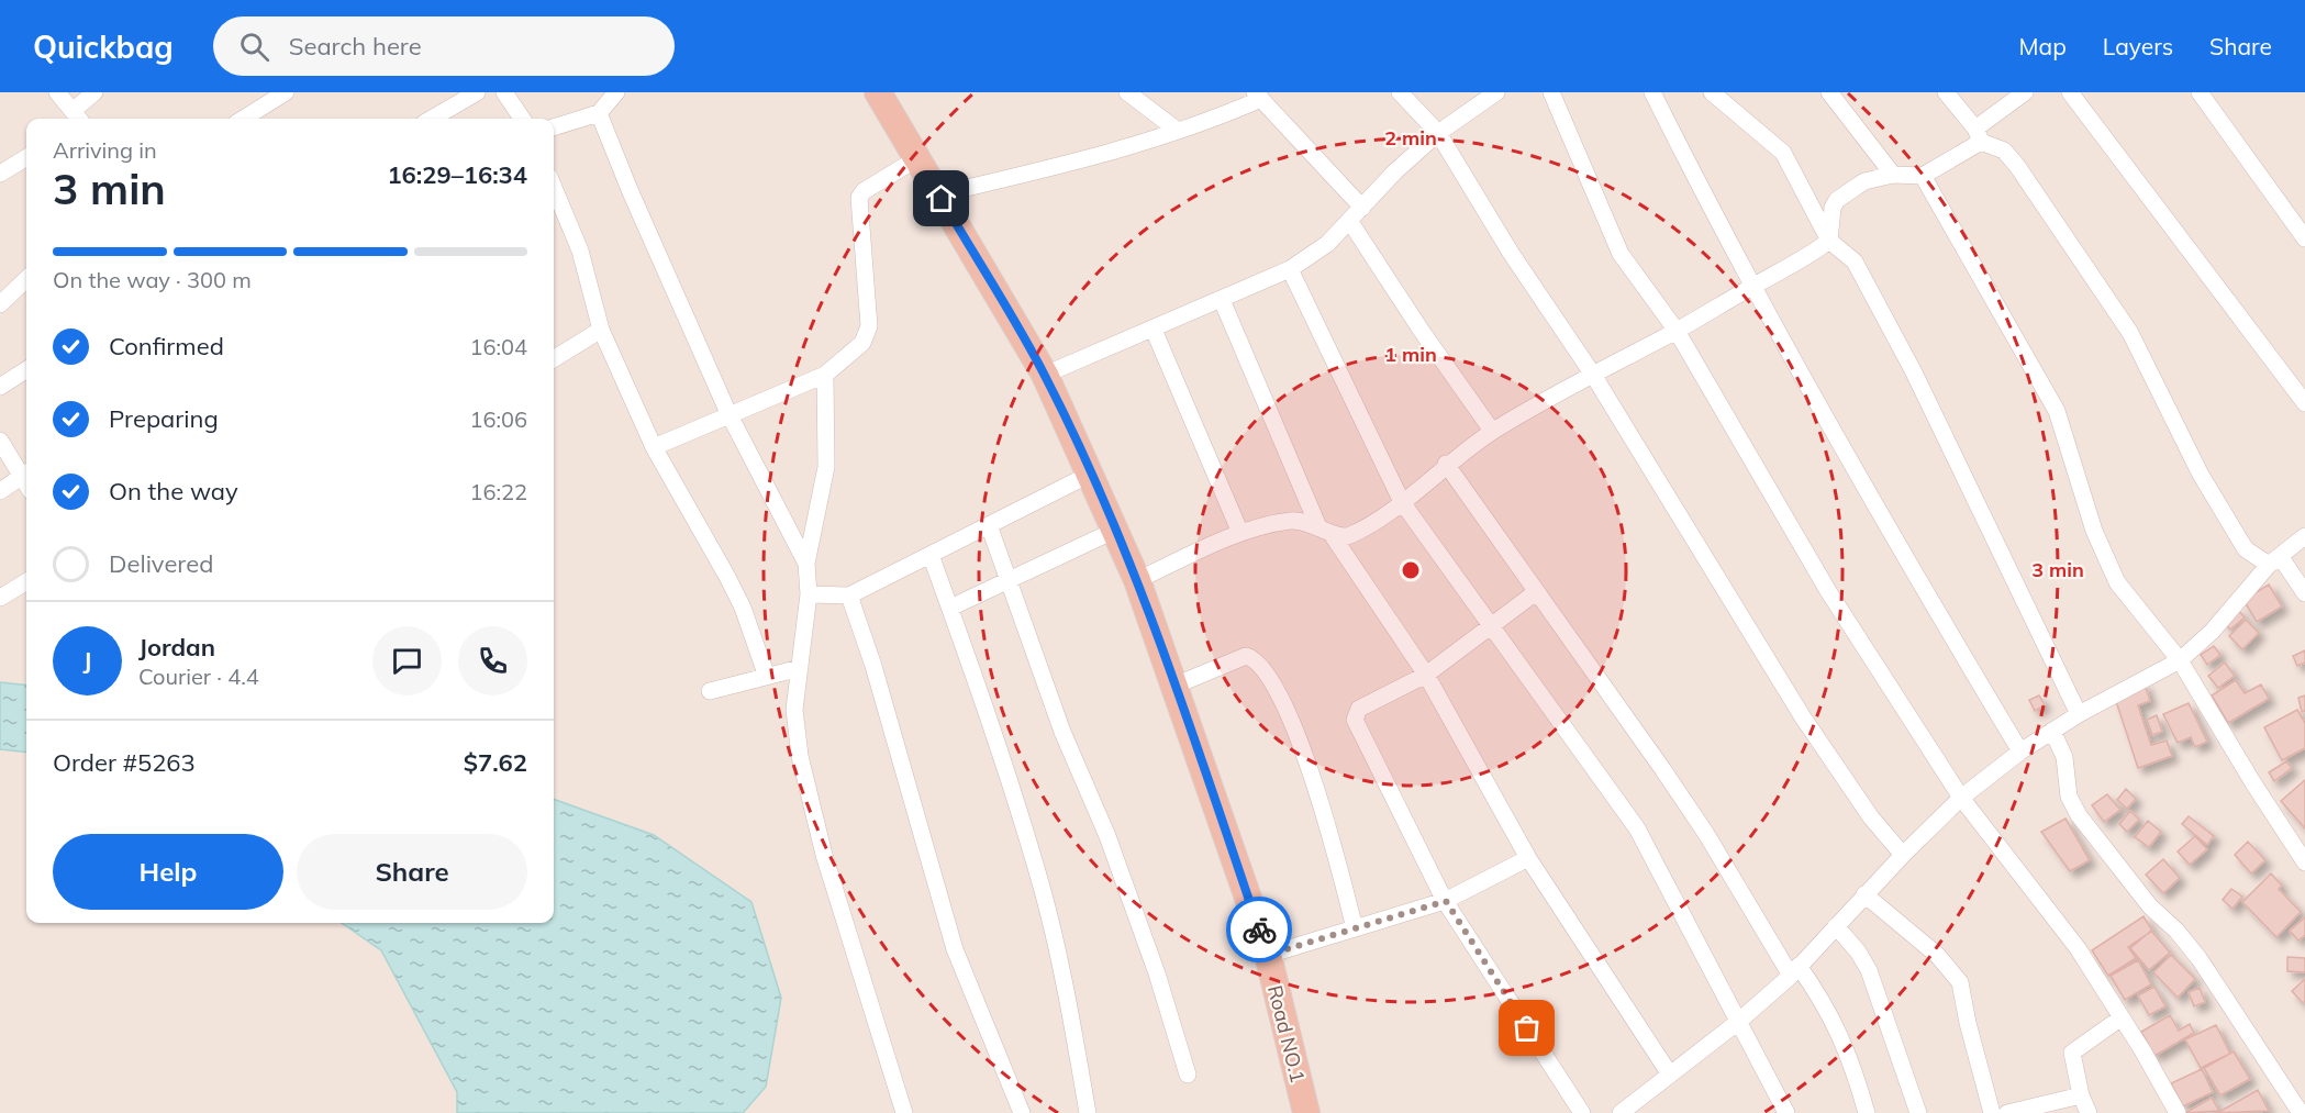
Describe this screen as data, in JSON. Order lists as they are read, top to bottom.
{
  "streets": {
    "highway": ["Road NO.1"]
  },
  "page": {
    "header": "Quickbag",
    "search": "Search here",
    "nav": ["Map", "Layers", "Share"],
    "heading": ["3 min", "Arriving in", "16:29–16:34"],
    "panel": [
      "Jordan",
      "Courier · 4.4",
      "Order #5263",
      "$7.62"
    ],
    "bar": "On the way · 300 m",
    "list": [
      ["Confirmed", "16:04"],
      ["Preparing", "16:06"],
      ["On the way", "16:22"],
      "Delivered"
    ],
    "round": "J",
    "buttons": ["Help", "Share"]
  },
  "rings": ["2 min", "1 min", "3 min"]
}
